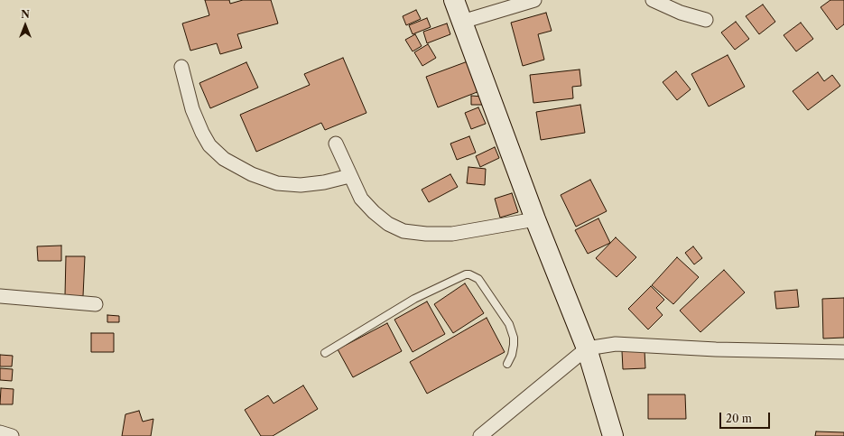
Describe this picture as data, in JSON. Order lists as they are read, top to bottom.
{
  "scale_bar": "20 m",
  "north": "top"
}
